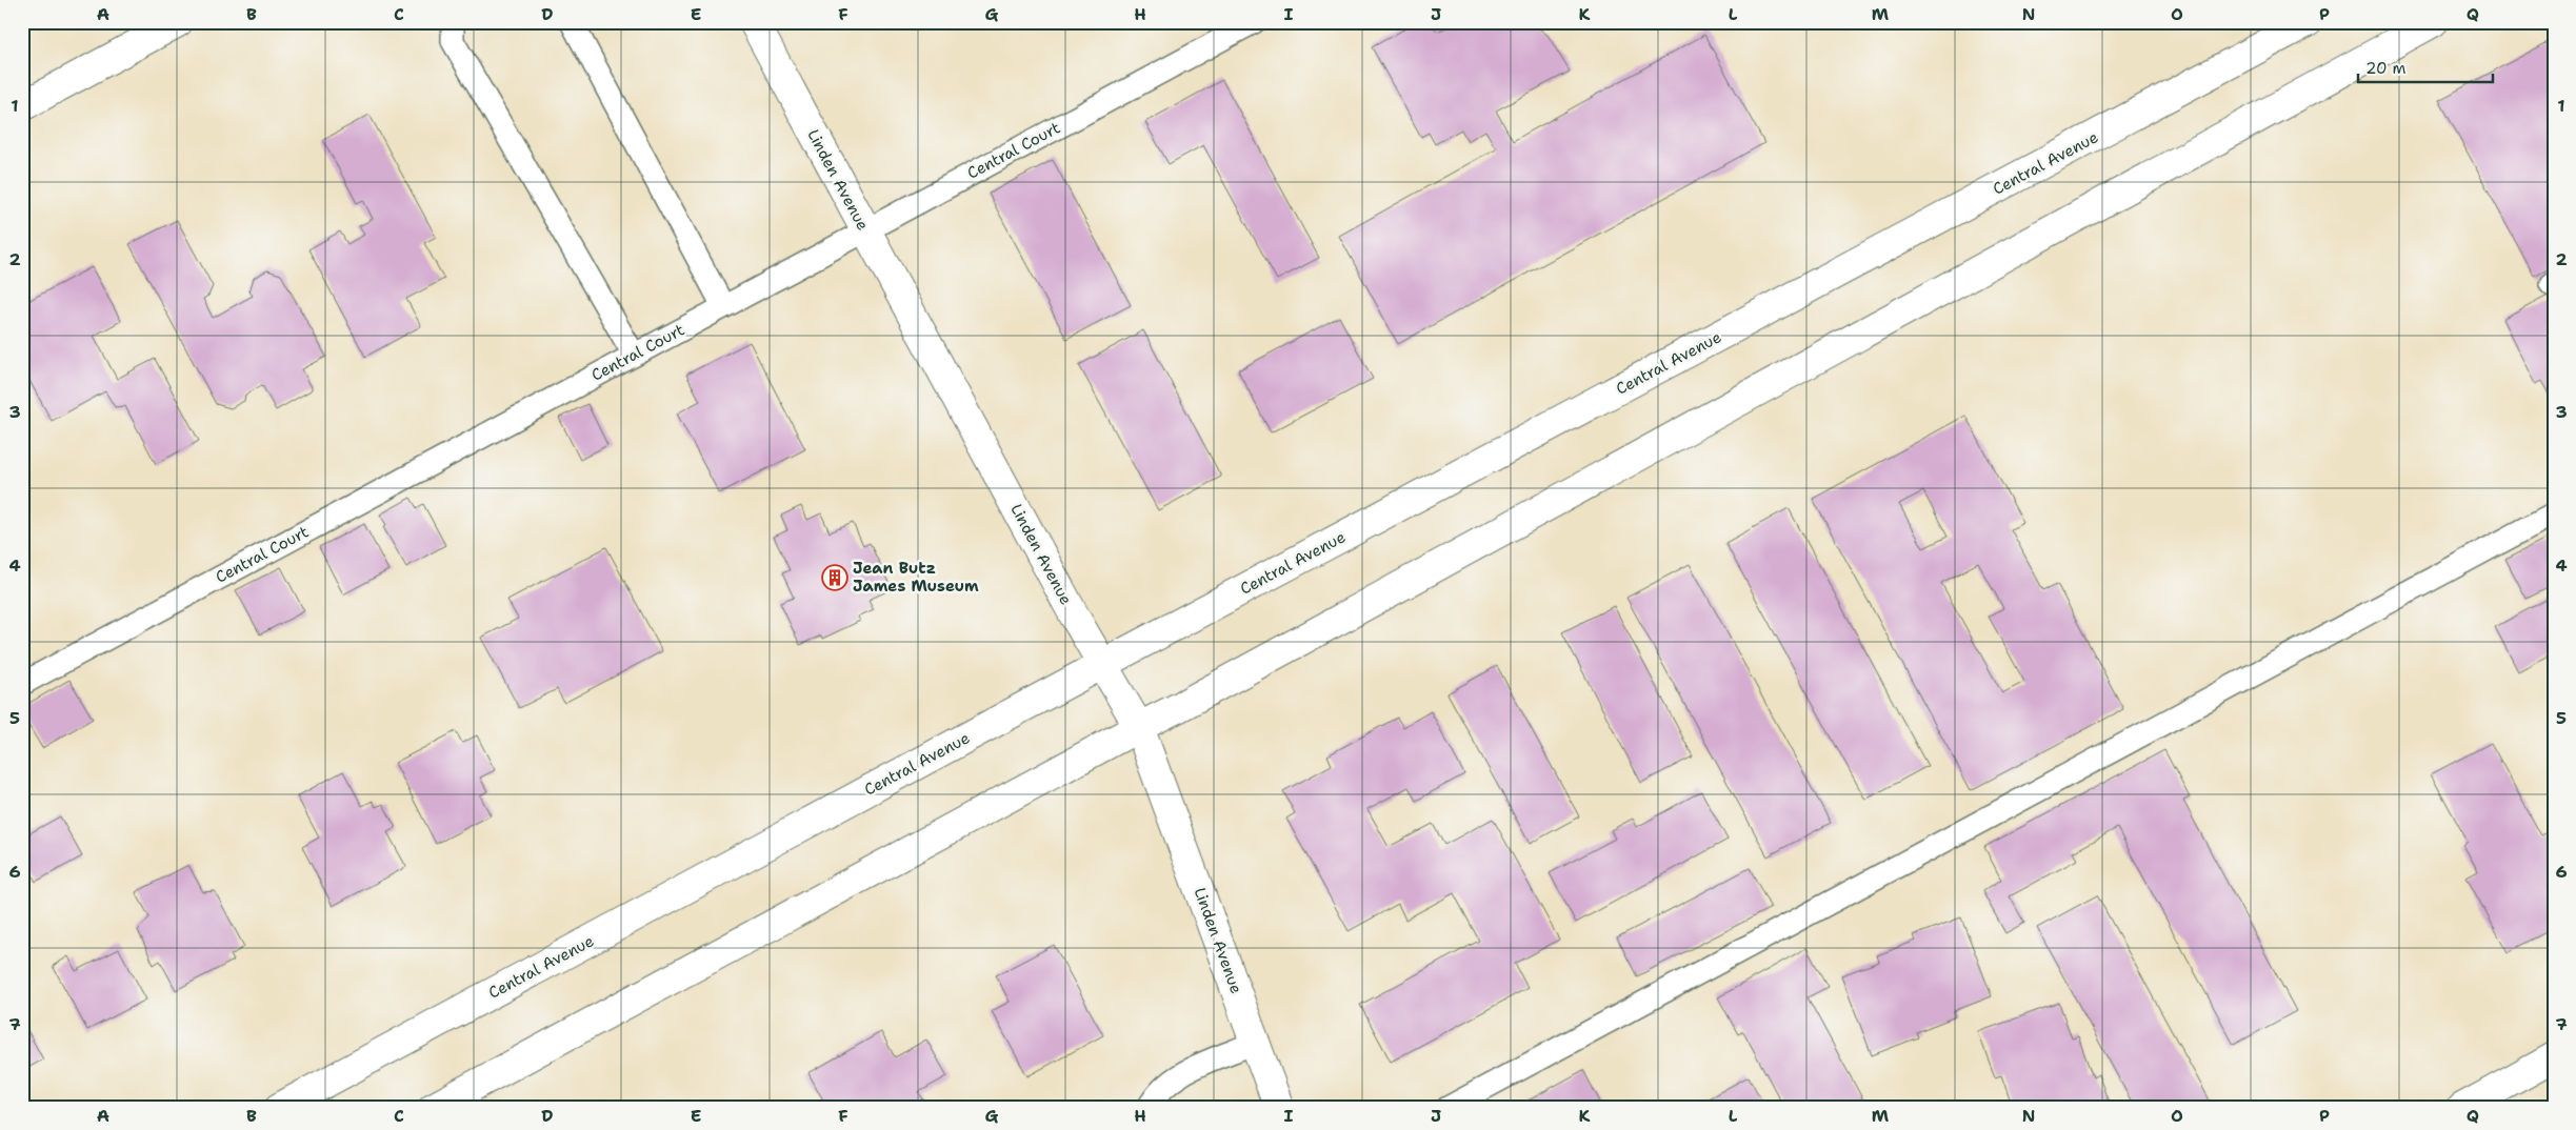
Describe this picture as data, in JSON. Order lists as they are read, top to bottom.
{
  "streets": {
    "street": ["Central Avenue", "Linden Avenue"],
    "lane": ["Central Court"]
  },
  "crossings": [
    ["Central Court", "Linden Avenue"],
    ["Central Avenue", "Linden Avenue"]
  ],
  "places": {
    "building": ["Jean Butz James Museum"]
  },
  "scale_bar": "20 m",
  "grid": {
    "columns": [
      "A",
      "B",
      "C",
      "D",
      "E",
      "F",
      "G",
      "H",
      "I",
      "J",
      "K",
      "L",
      "M",
      "N",
      "O",
      "P",
      "Q"
    ],
    "rows": [
      "1",
      "2",
      "3",
      "4",
      "5",
      "6",
      "7"
    ]
  }
}
